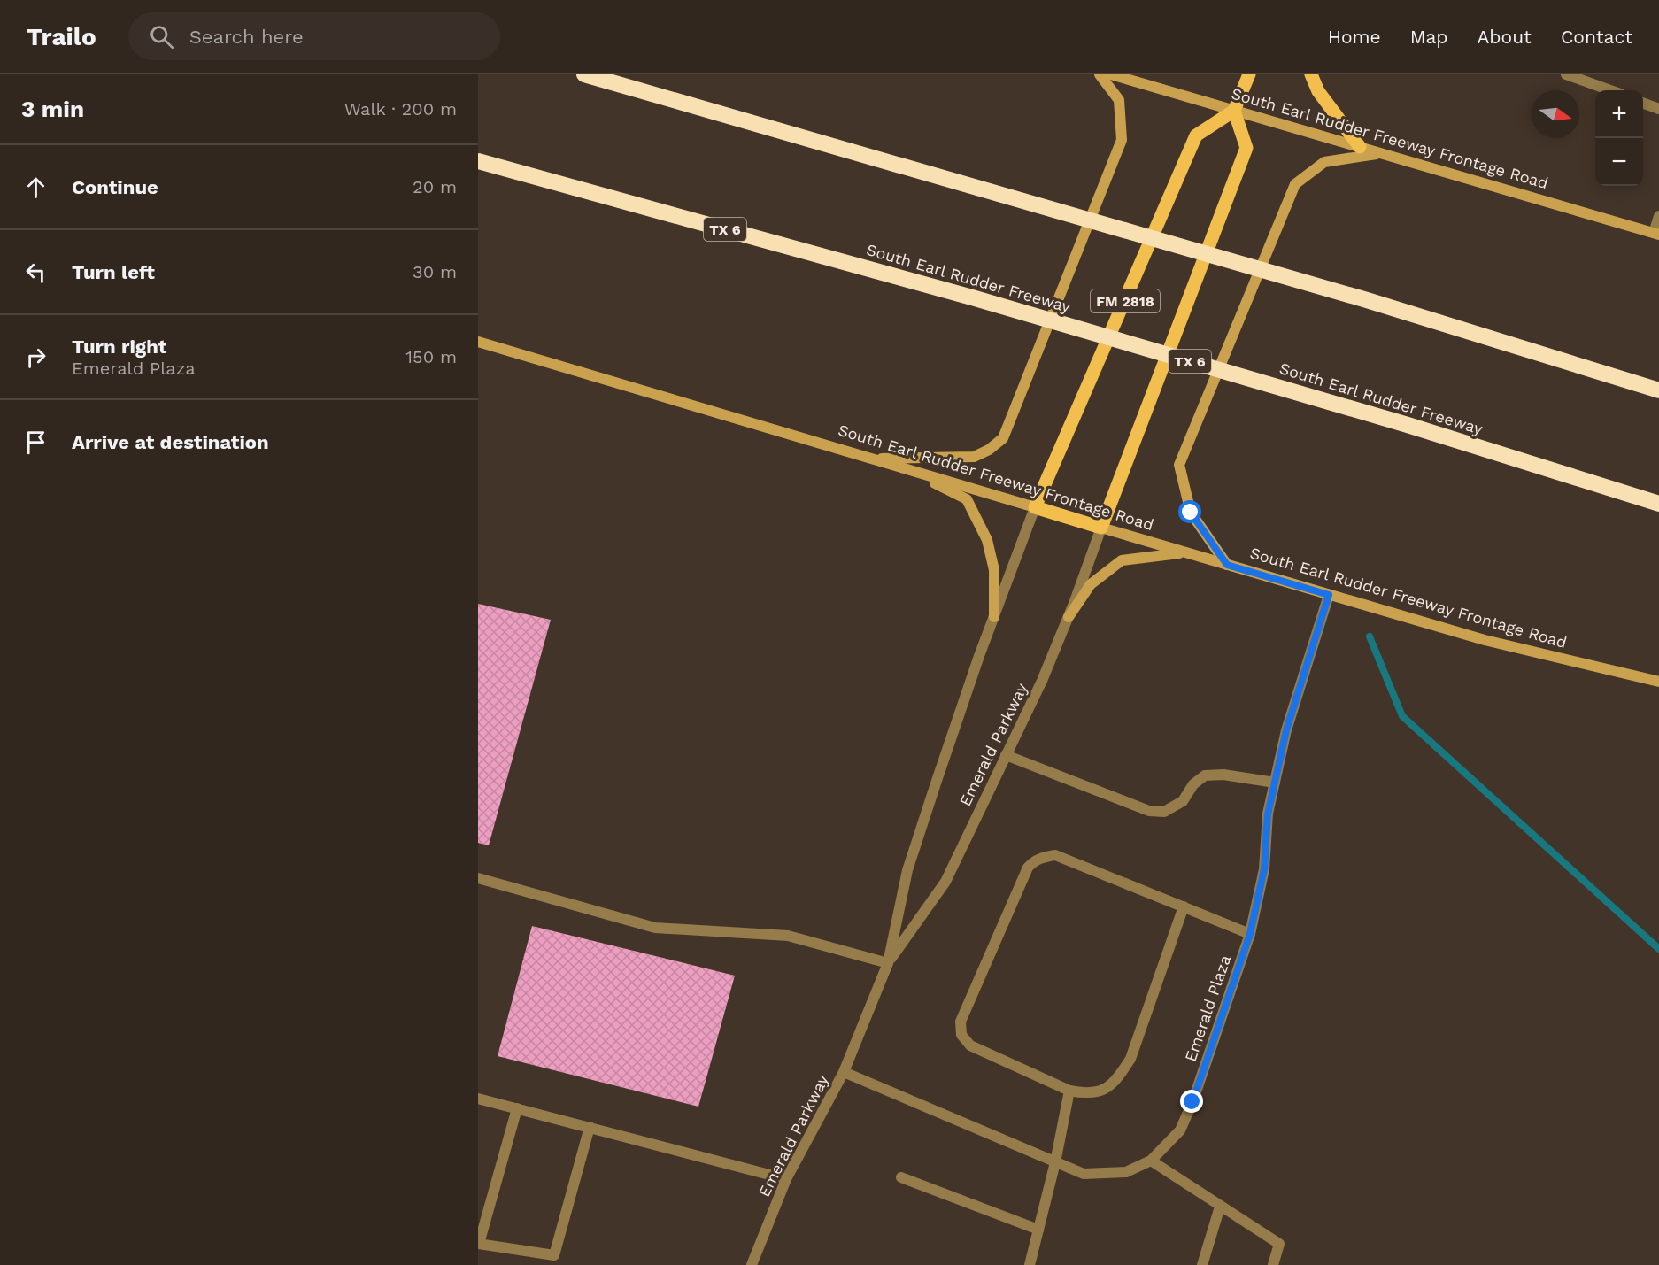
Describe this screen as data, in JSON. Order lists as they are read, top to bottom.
{
  "streets": {
    "highway": ["TX 6", "South Earl Rudder Freeway"],
    "main road": ["South Earl Rudder Freeway Frontage Road", "FM 2818"],
    "street": ["Emerald Parkway", "Emerald Plaza"]
  },
  "crossings": [
    ["South Earl Rudder Freeway Frontage Road", "FM 2818"],
    ["South Earl Rudder Freeway Frontage Road", "Emerald Parkway"],
    ["South Earl Rudder Freeway Frontage Road", "Emerald Plaza"],
    ["FM 2818", "Emerald Parkway"],
    ["Emerald Parkway", "Emerald Plaza"]
  ],
  "north": "right",
  "page": {
    "header": "Trailo",
    "search": "Search here",
    "nav": [
      "Home",
      "Map",
      "About",
      "Contact"
    ],
    "heading": ["3 min", "Walk · 200 m"],
    "map_buttons": ["+", "−"],
    "list": [
      ["Continue", "20 m"],
      ["Turn left", "30 m"],
      ["Turn right", "Emerald Plaza", "150 m"],
      "Arrive at destination"
    ]
  }
}
